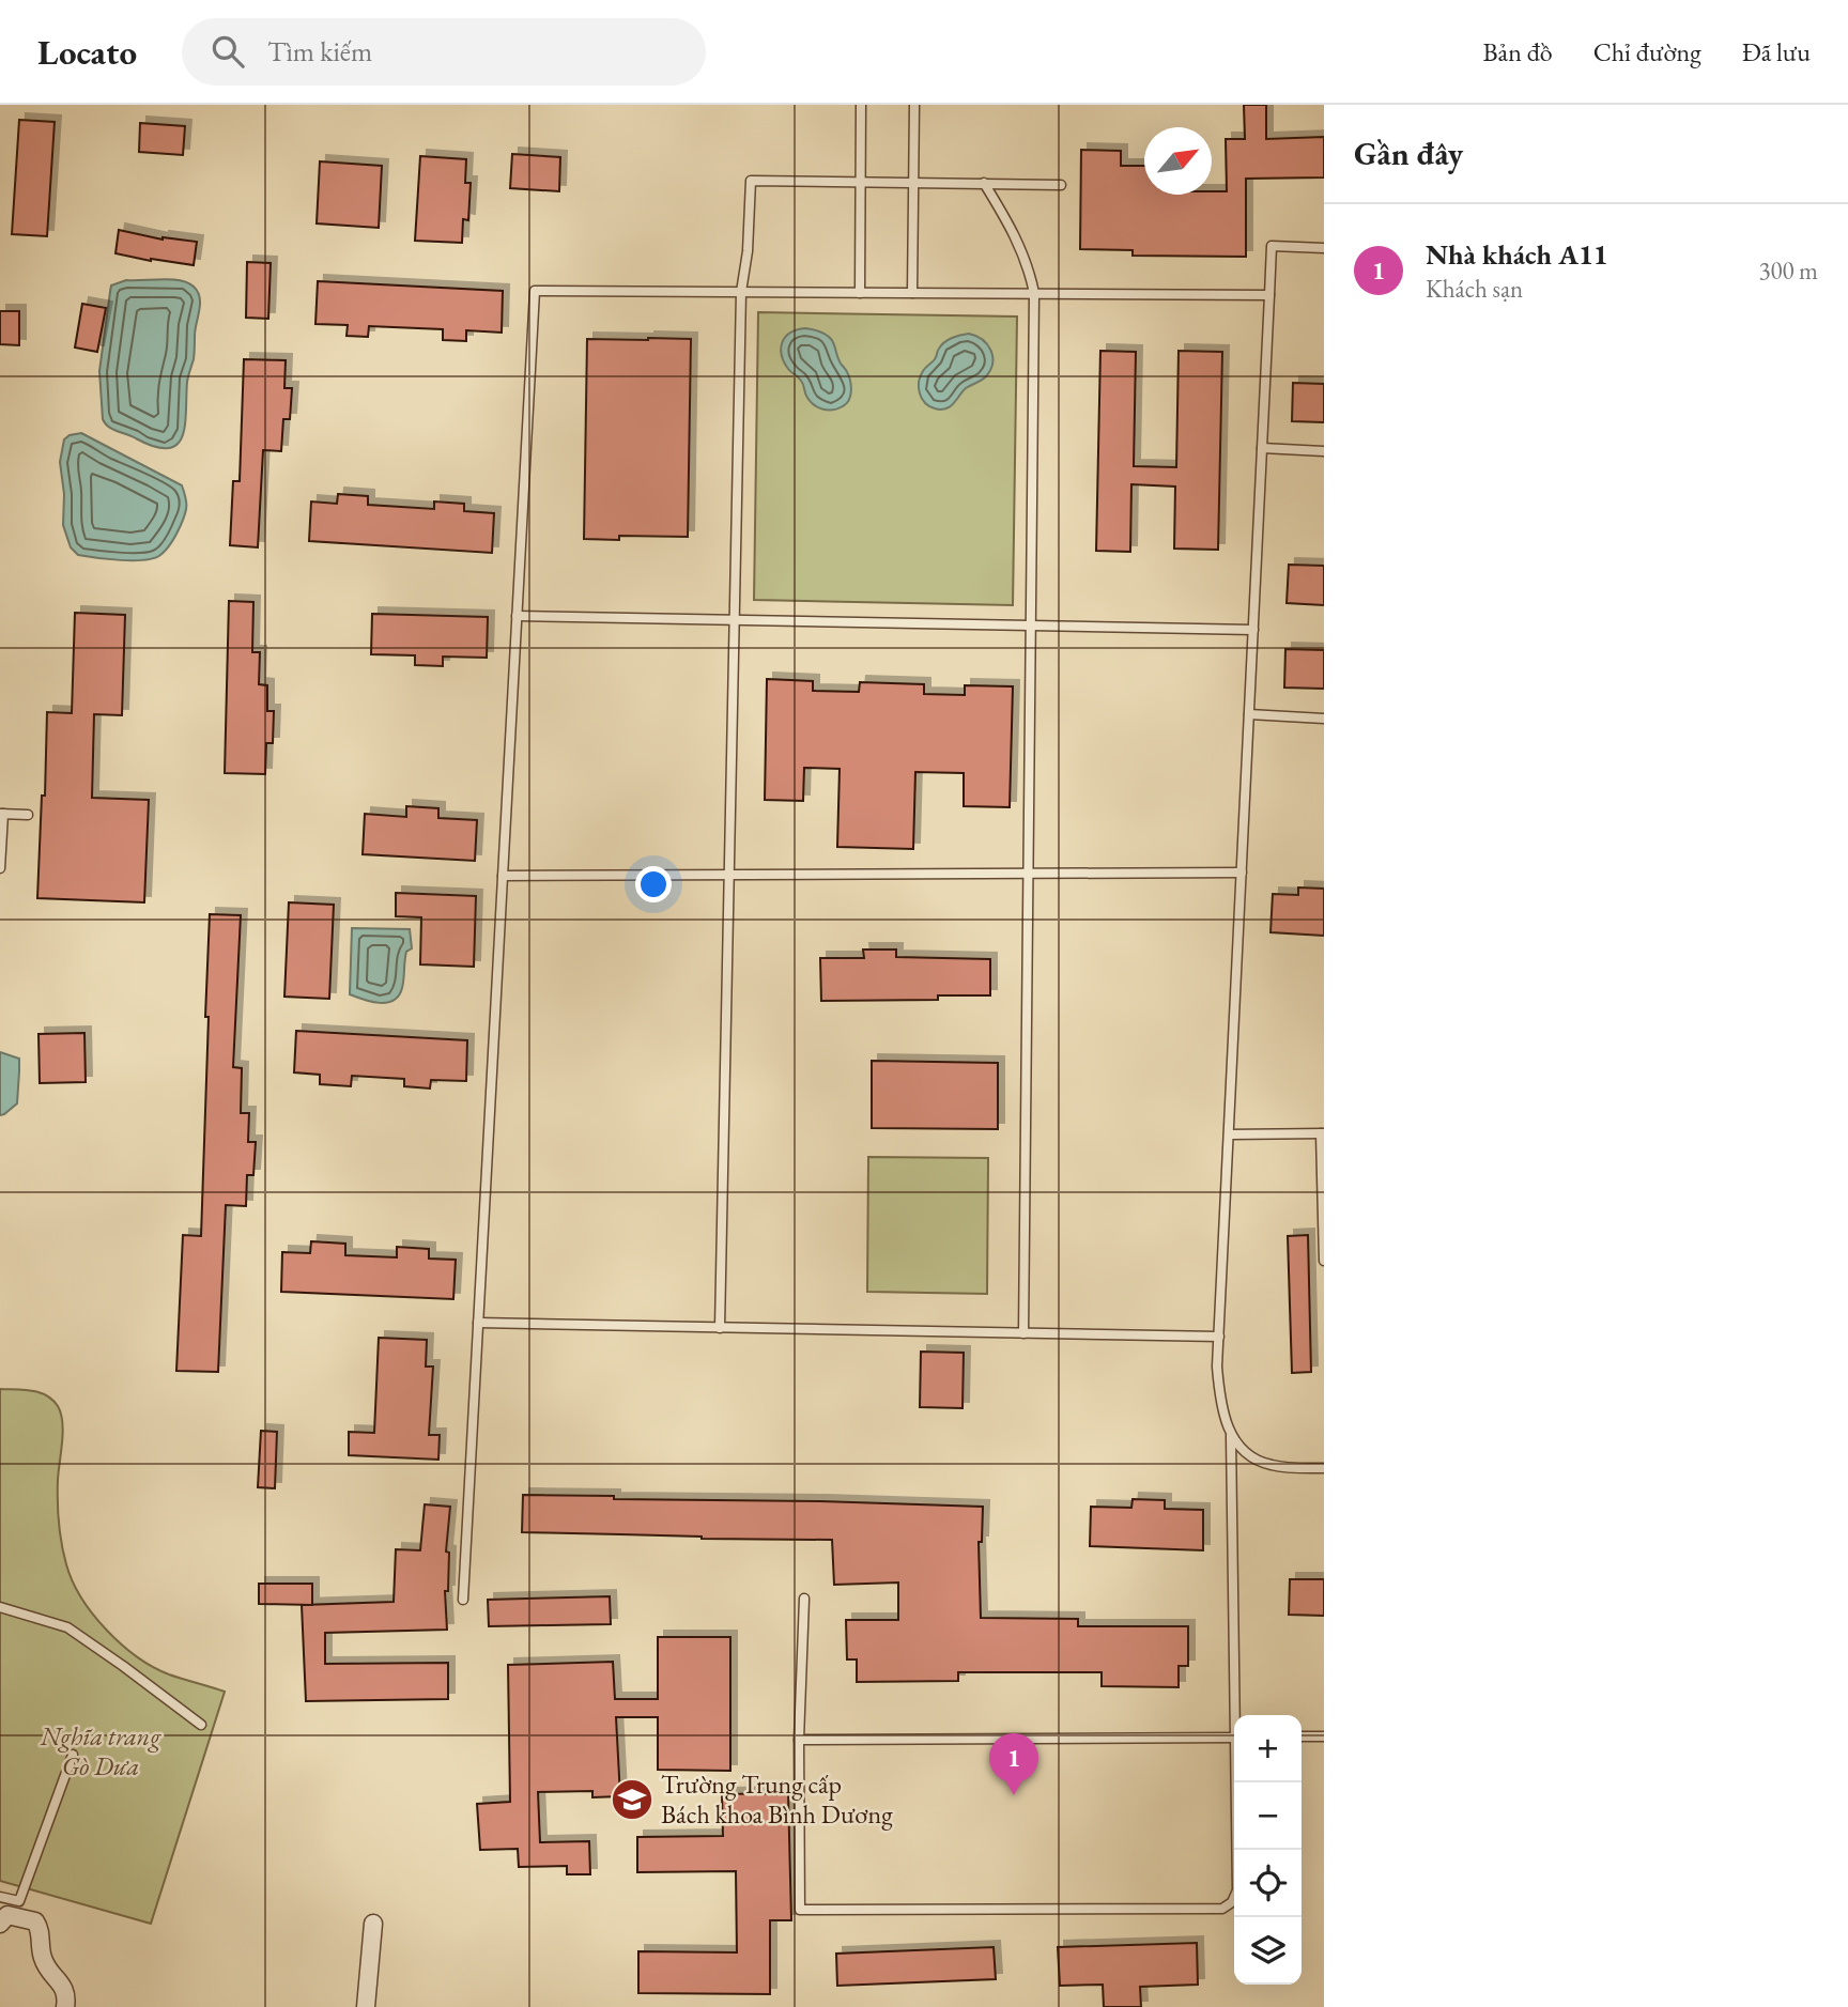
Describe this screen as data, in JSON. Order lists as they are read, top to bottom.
{
  "parks": ["Nghĩa trang Gò Dưa"],
  "places": {
    "school or university": ["Trường Trung cấp Bách khoa Bình Dương"]
  },
  "north": "top right",
  "page": {
    "header": "Locato",
    "search": "Tìm kiếm",
    "nav": ["Bản đồ", "Chỉ đường", "Đã lưu"],
    "heading": "Gần đây",
    "list": [
      {
        "mark": "1",
        "name": "Nhà khách A11",
        "note": "Khách sạn",
        "value": "300 m"
      }
    ],
    "map_buttons": ["+", "−"],
    "pins": "1"
  }
}
